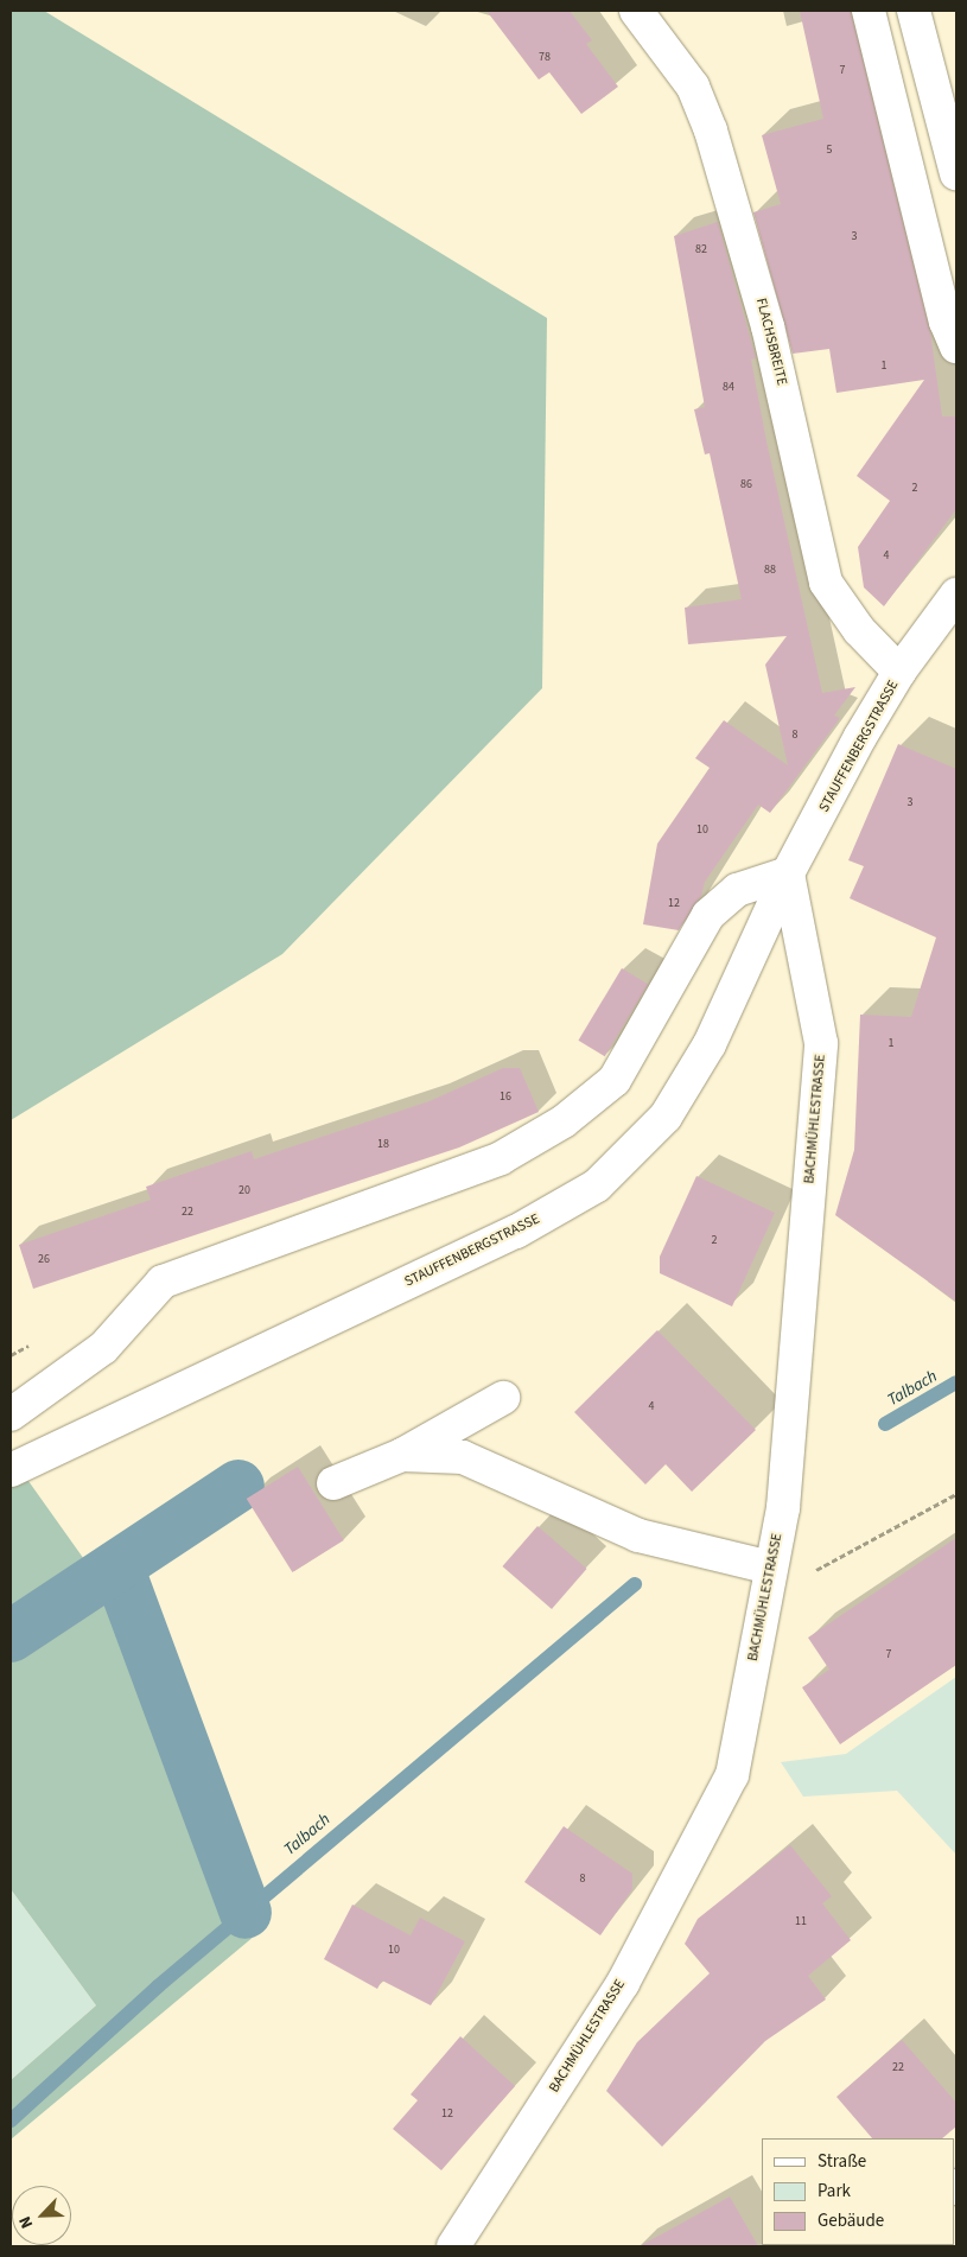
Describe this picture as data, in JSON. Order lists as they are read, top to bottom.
{
  "streets": {
    "street": ["FLACHSBREITE", "STAUFFENBERGSTRASSE", "BACHMÜHLESTRASSE"]
  },
  "crossings": [
    ["FLACHSBREITE", "STAUFFENBERGSTRASSE"],
    ["STAUFFENBERGSTRASSE", "BACHMÜHLESTRASSE"]
  ],
  "water": ["Talbach"],
  "house_numbers": [
    "78",
    "7",
    "5",
    "3",
    "82",
    "1",
    "84",
    "86",
    "2",
    "4",
    "88",
    "8",
    "3",
    "10",
    "12",
    "1",
    "16",
    "18",
    "20",
    "22",
    "2",
    "26",
    "4",
    "7",
    "8",
    "11",
    "10",
    "22",
    "12"
  ],
  "legend": ["Straße", "Park", "Gebäude"],
  "north": "bottom left"
}
